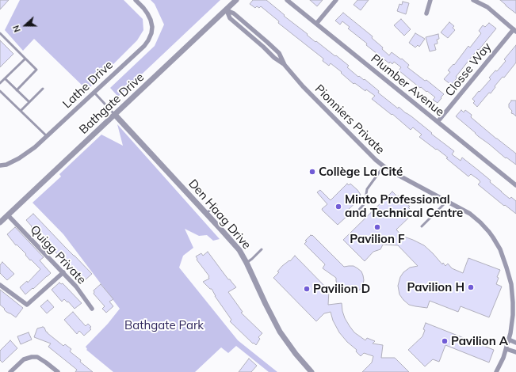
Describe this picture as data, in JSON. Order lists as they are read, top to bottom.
{
  "streets": {
    "street": [
      "Closse Way",
      "Lathe Drive",
      "Plumber Avenue",
      "Bathgate Drive",
      "Pionniers Private",
      "Den Haag Drive",
      "Quigg Private"
    ]
  },
  "crossings": [
    ["Closse Way", "Plumber Avenue"],
    ["Bathgate Drive", "Pionniers Private"],
    ["Bathgate Drive", "Den Haag Drive"],
    ["Bathgate Drive", "Quigg Private"]
  ],
  "parks": ["Bathgate Park"],
  "places": [
    "Collège La Cité",
    "Minto Professional and Technical Centre",
    "Pavilion F",
    "Pavilion H",
    "Pavilion D",
    "Pavilion A"
  ],
  "north": "left"
}
